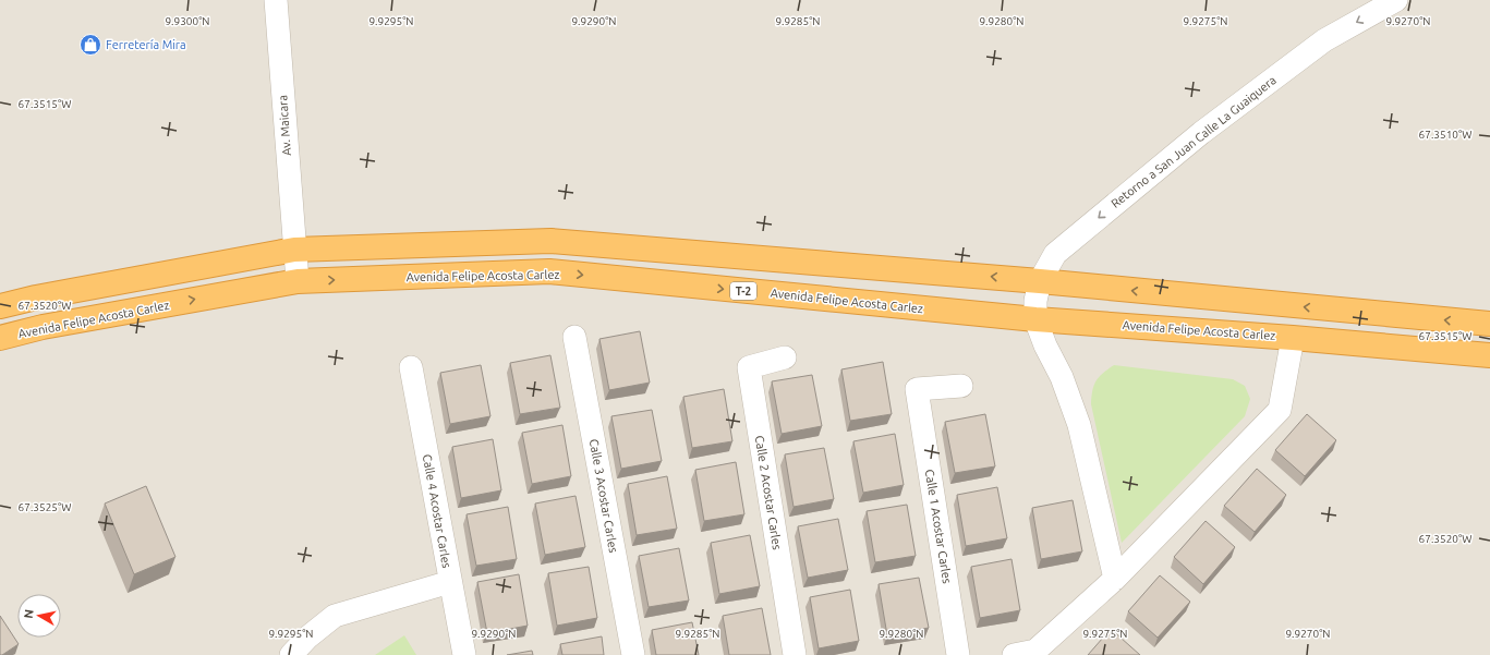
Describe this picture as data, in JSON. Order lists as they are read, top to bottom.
{
  "streets": {
    "highway": ["Avenida Felipe Acosta Carlez", "T-2"],
    "street": [
      "Av. Maicara",
      "Retorno a San Juan Calle La Guaiquera",
      "Calle 2 Acostar Carles",
      "Calle 3 Acostar Carles",
      "Calle 4 Acostar Carles",
      "Calle 1 Acostar Carles"
    ]
  },
  "crossings": [
    ["Av. Maicara", "Avenida Felipe Acosta Carlez"],
    ["Retorno a San Juan Calle La Guaiquera", "Avenida Felipe Acosta Carlez"]
  ],
  "one_way": ["Retorno a San Juan Calle La Guaiquera"],
  "places": {
    "shop": ["Ferretería Mira"]
  },
  "north": "left",
  "coordinates": [
    "9.9300°N",
    "9.9295°N",
    "9.9290°N",
    "9.9285°N",
    "9.9280°N",
    "9.9275°N",
    "9.9270°N",
    "67.3515°W",
    "67.3510°W",
    "67.3520°W",
    "67.3525°W"
  ]
}
